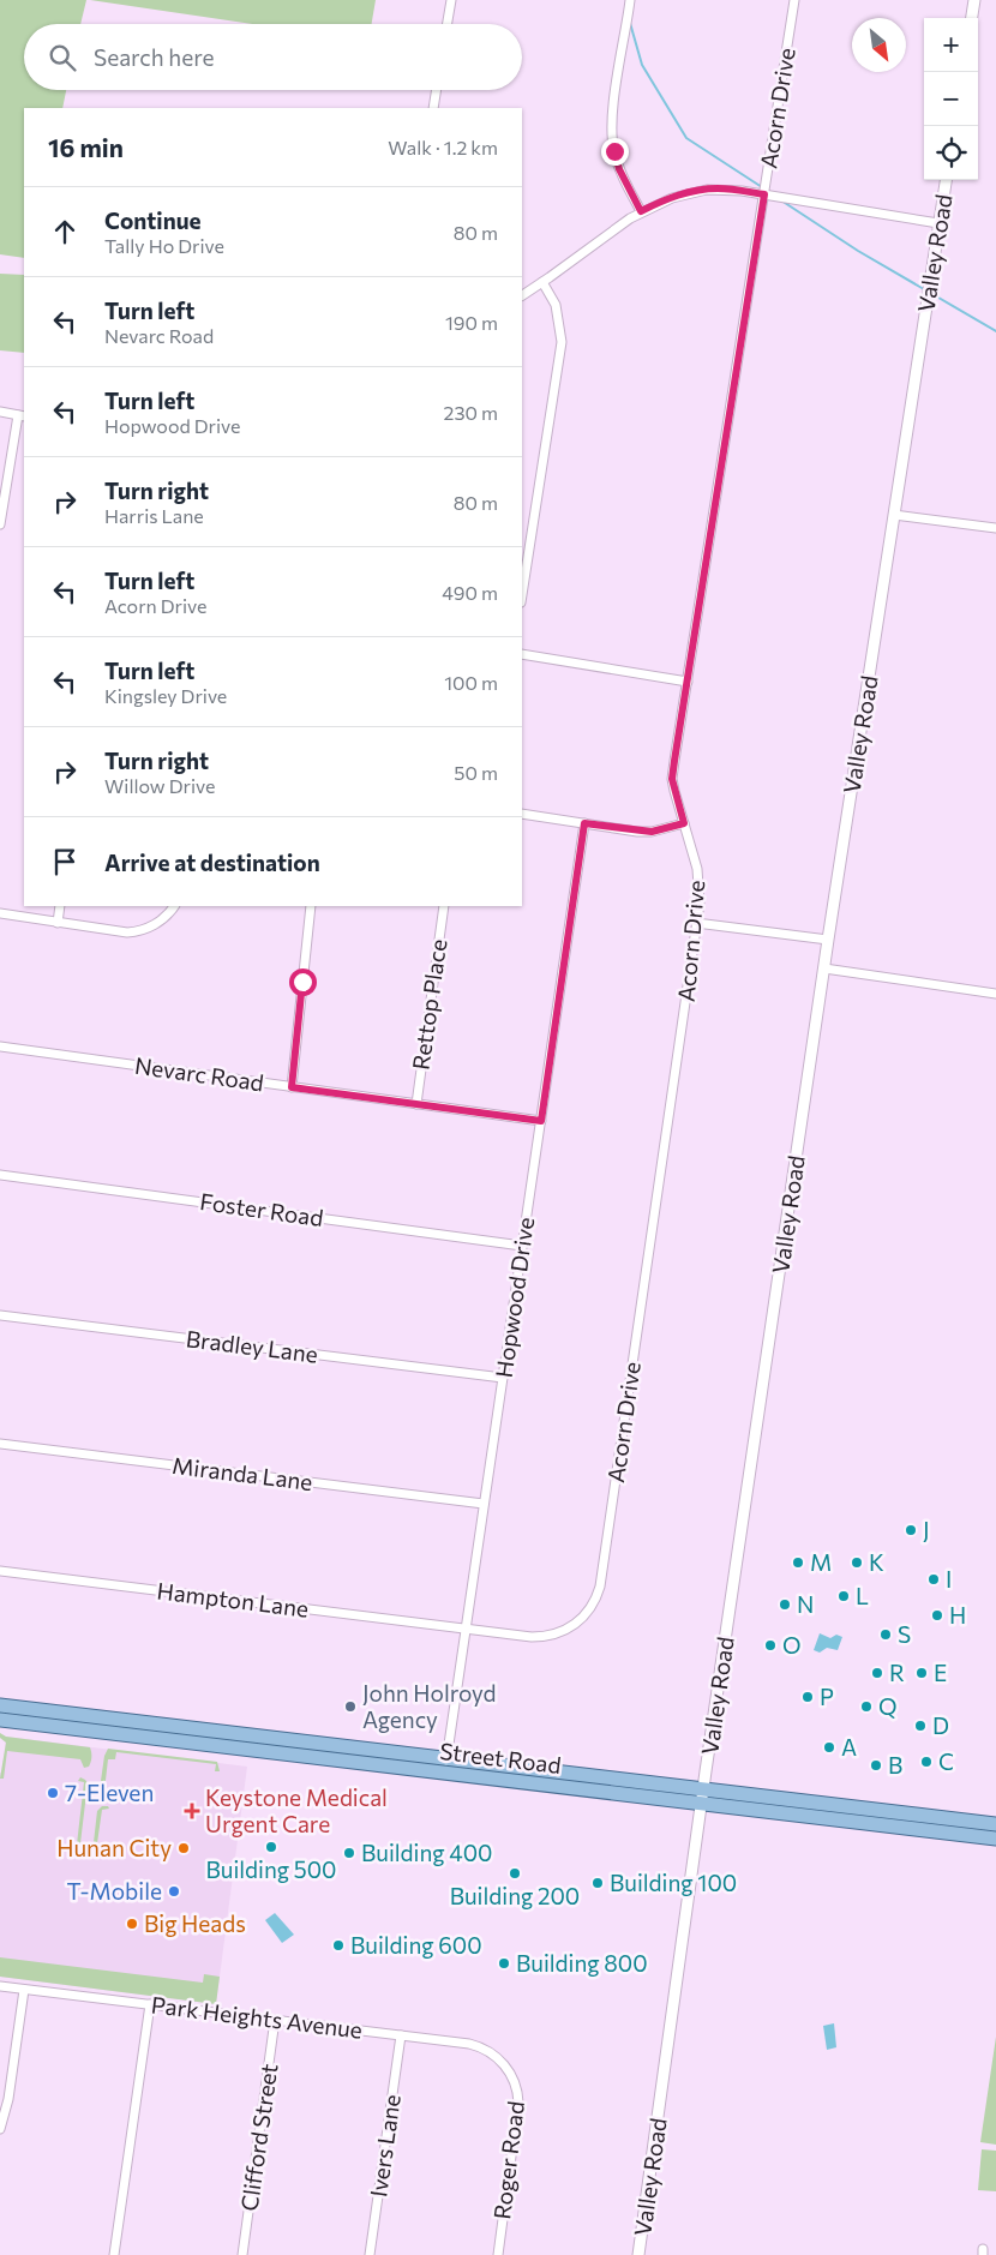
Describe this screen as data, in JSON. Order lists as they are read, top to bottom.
{
  "streets": {
    "main road": ["Street Road"],
    "street": [
      "Acorn Drive",
      "Valley Road",
      "Rettop Place",
      "Nevarc Road",
      "Foster Road",
      "Hopwood Drive",
      "Bradley Lane",
      "Miranda Lane",
      "Hampton Lane",
      "Park Heights Avenue",
      "Clifford Street",
      "Ivers Lane",
      "Roger Road"
    ]
  },
  "crossings": [
    ["Acorn Drive", "Hopwood Drive"],
    ["Acorn Drive", "Hampton Lane"],
    ["Valley Road", "Street Road"],
    ["Rettop Place", "Nevarc Road"],
    ["Nevarc Road", "Hopwood Drive"],
    ["Foster Road", "Hopwood Drive"],
    ["Hopwood Drive", "Bradley Lane"],
    ["Hopwood Drive", "Miranda Lane"],
    ["Hopwood Drive", "Hampton Lane"],
    ["Hopwood Drive", "Street Road"],
    ["Park Heights Avenue", "Clifford Street"],
    ["Park Heights Avenue", "Ivers Lane"],
    ["Park Heights Avenue", "Roger Road"]
  ],
  "places": {
    "other": [
      "J",
      "M",
      "K",
      "I",
      "L",
      "N",
      "H",
      "S",
      "O",
      "R",
      "E",
      "P",
      "John Holroyd Agency",
      "Q",
      "D",
      "A",
      "C",
      "B",
      "7-Eleven",
      "Building 500",
      "Hunan City",
      "Building 400",
      "Building 200",
      "Building 100",
      "T-Mobile",
      "Big Heads",
      "Building 600",
      "Building 800"
    ],
    "health": ["Keystone Medical Urgent Care"]
  },
  "north": "bottom right",
  "page": {
    "map_buttons": ["+", "−"],
    "search": "Search here",
    "heading": ["16 min", "Walk · 1.2 km"],
    "list": [
      ["Continue", "Tally Ho Drive", "80 m"],
      ["Turn left", "Nevarc Road", "190 m"],
      ["Turn left", "Hopwood Drive", "230 m"],
      ["Turn right", "Harris Lane", "80 m"],
      ["Turn left", "Acorn Drive", "490 m"],
      ["Turn left", "Kingsley Drive", "100 m"],
      ["Turn right", "Willow Drive", "50 m"],
      "Arrive at destination"
    ]
  }
}
